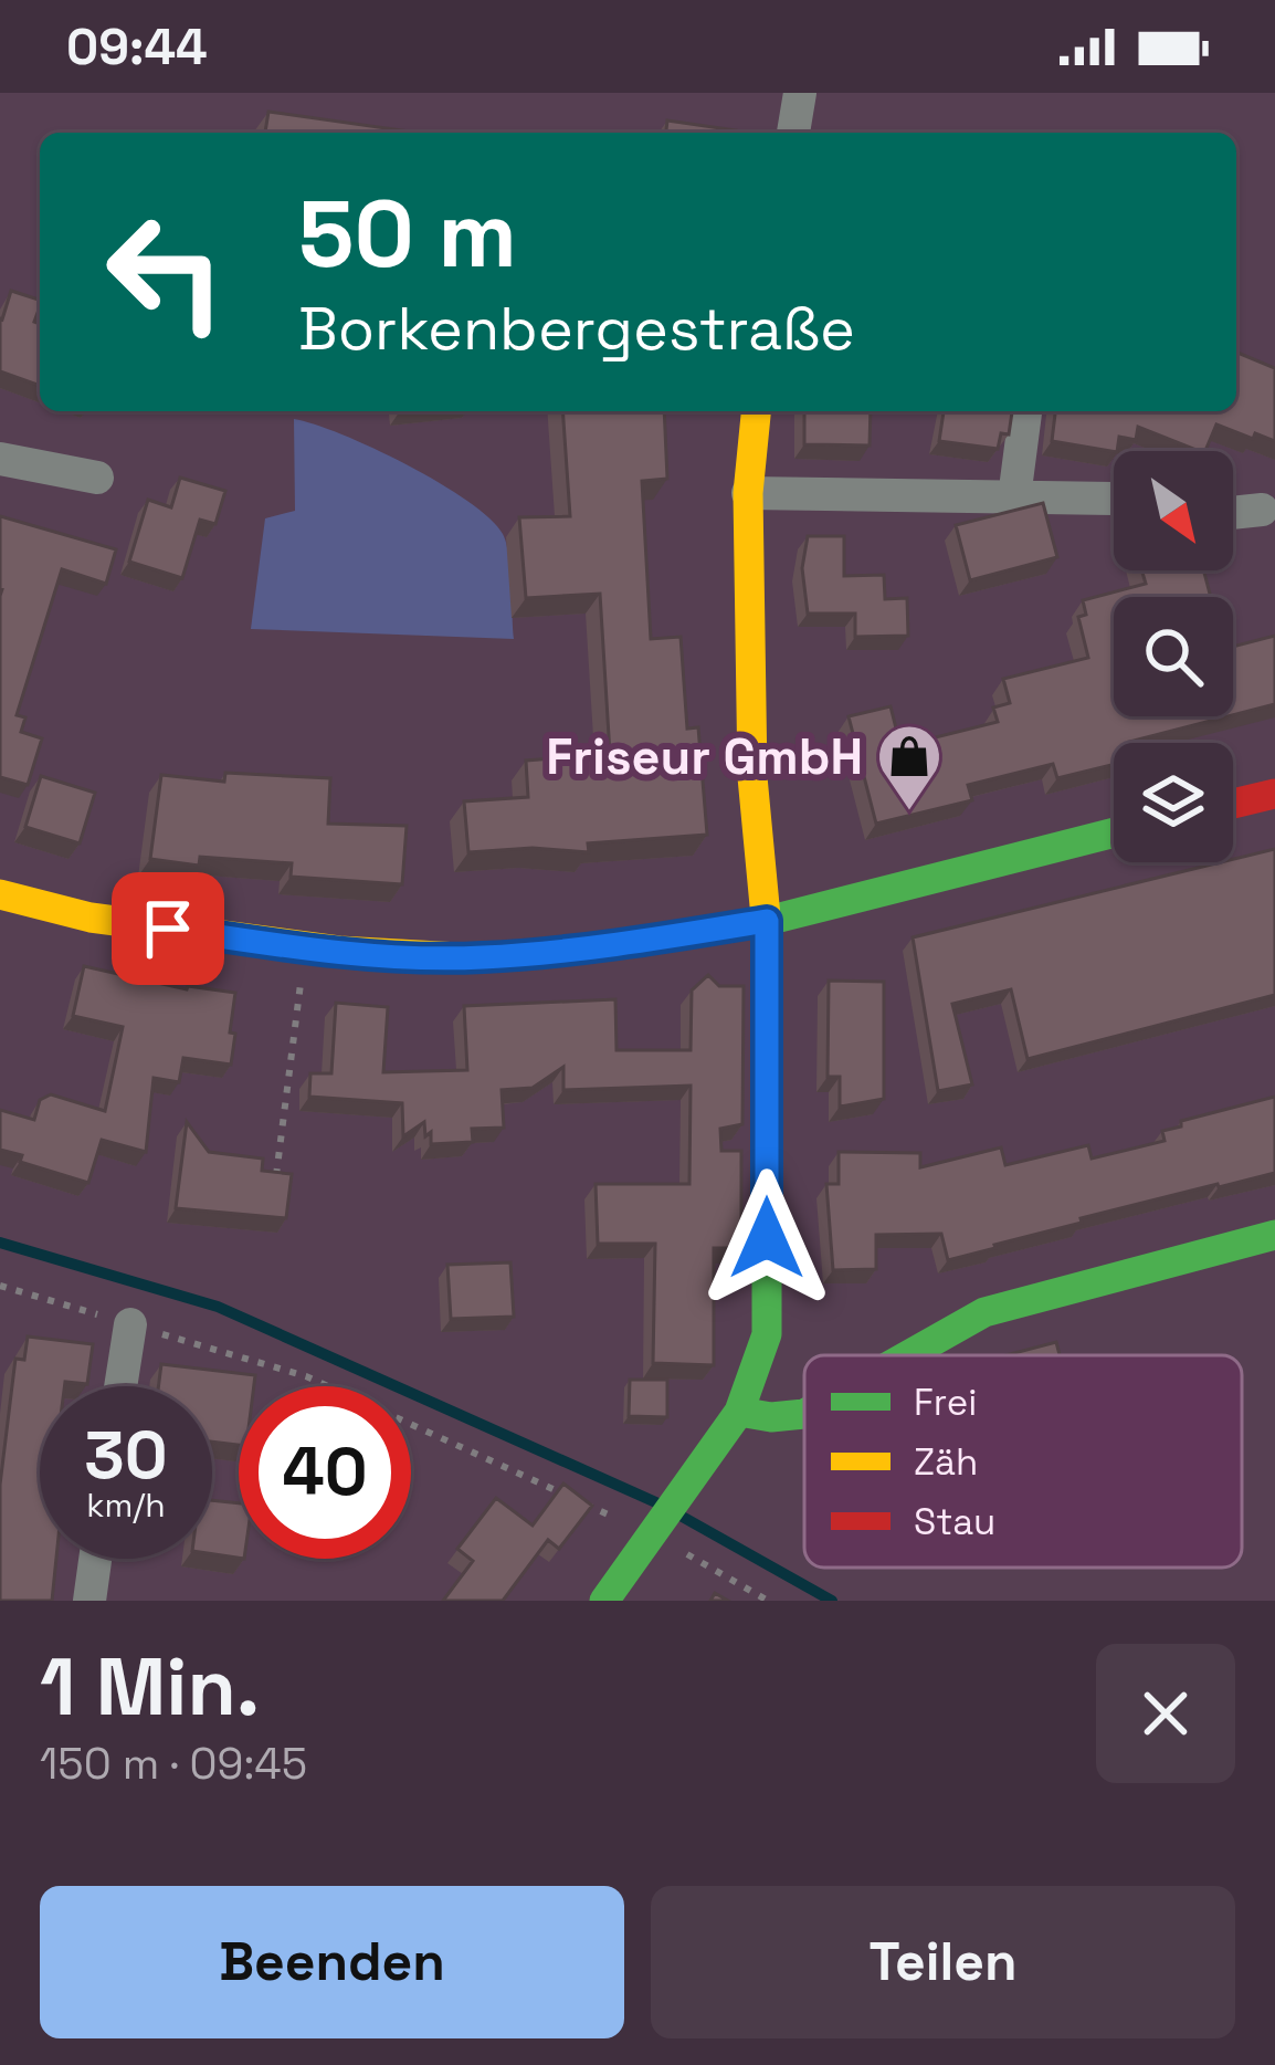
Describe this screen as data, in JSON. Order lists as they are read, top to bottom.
{
  "places": {
    "shop": ["Friseur GmbH"]
  },
  "legend": ["Frei", "Zäh", "Stau"],
  "north": "bottom right",
  "page": {
    "status": "09:44",
    "turn": ["50 m", "Borkenbergestraße"],
    "speed": "30 km/h",
    "limit": "40",
    "heading": ["1 Min.", "150 m · 09:45"],
    "buttons": ["Beenden", "Teilen"]
  }
}
